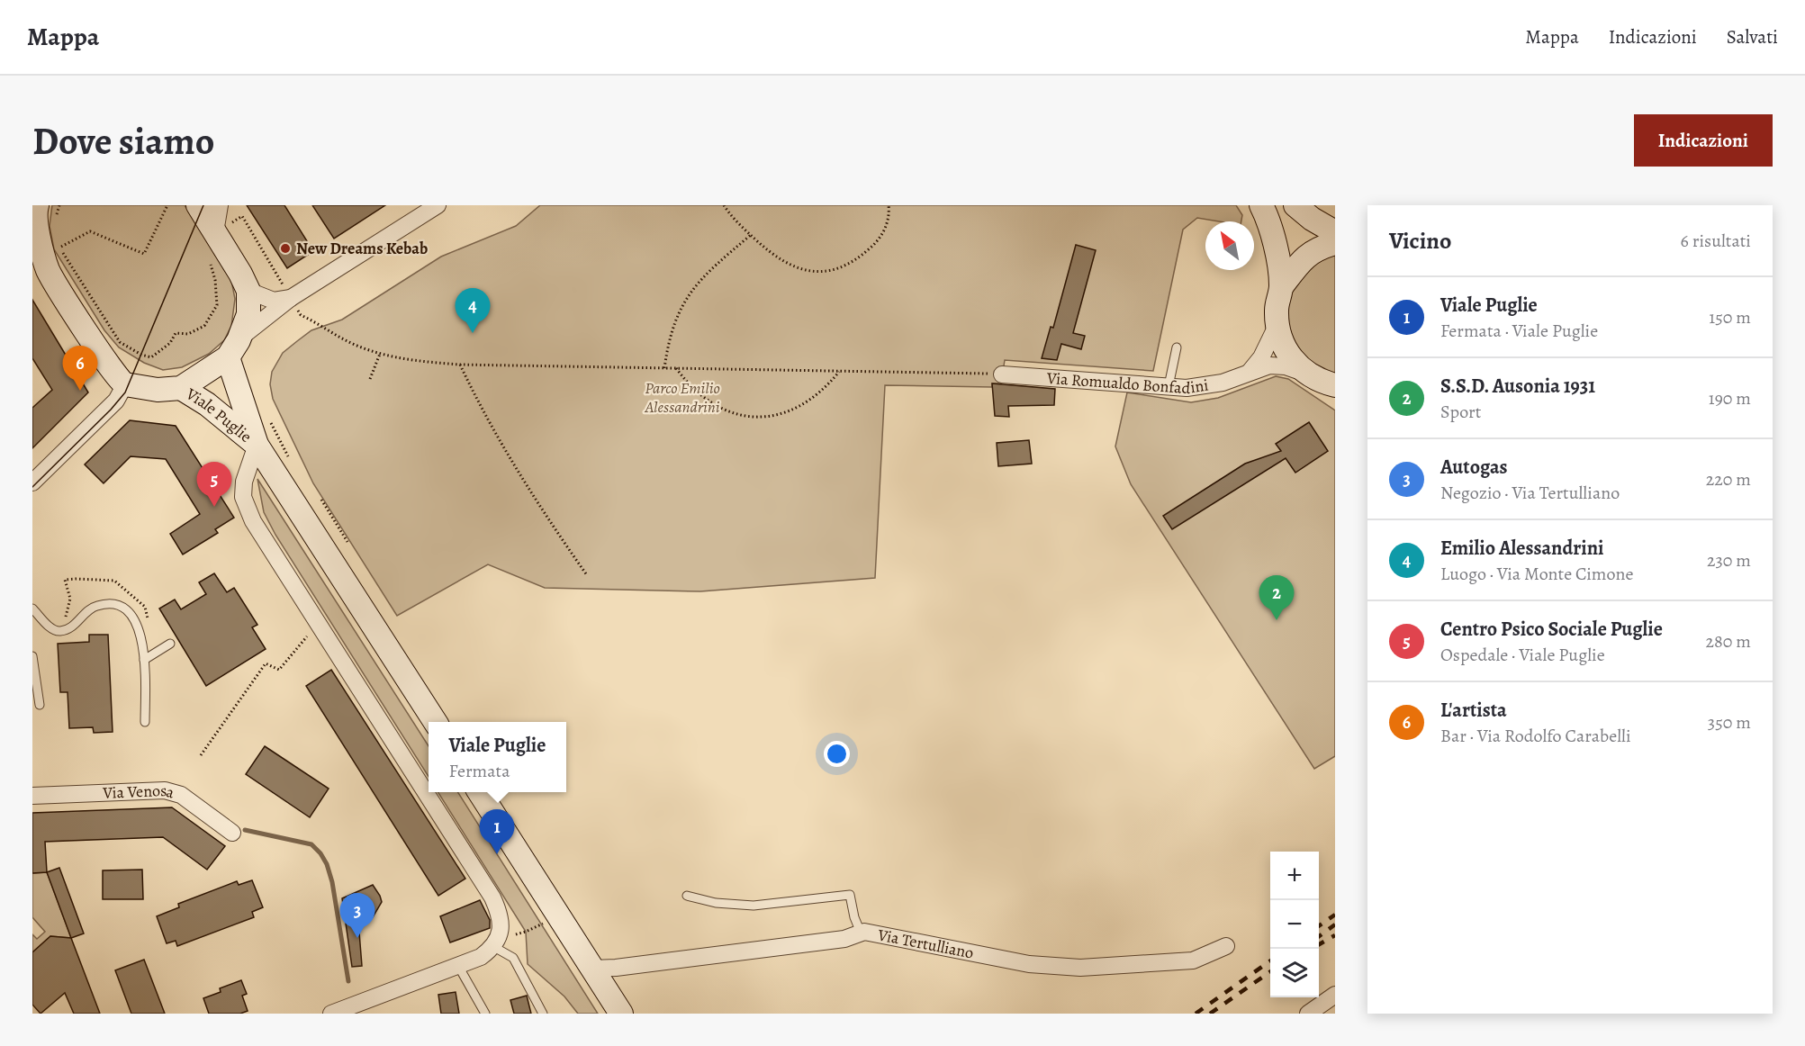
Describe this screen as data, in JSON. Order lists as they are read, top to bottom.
{
  "streets": {
    "main road": ["Viale Puglie"],
    "street": ["Via Romualdo Bonfadini", "Via Venosa", "Via Tertulliano"]
  },
  "parks": ["Parco Emilio Alessandrini"],
  "places": ["New Dreams Kebab"],
  "north": "top left",
  "page": {
    "header": "Mappa",
    "nav": ["Mappa", "Indicazioni", "Salvati"],
    "buttons": "Indicazioni",
    "title": "Dove siamo",
    "heading": ["Vicino", "6 risultati"],
    "list": [
      {
        "mark": "1",
        "name": "Viale Puglie",
        "note": "Fermata · Viale Puglie",
        "value": "150 m"
      },
      {
        "mark": "2",
        "name": "S.S.D. Ausonia 1931",
        "note": "Sport",
        "value": "190 m"
      },
      {
        "mark": "3",
        "name": "Autogas",
        "note": "Negozio · Via Tertulliano",
        "value": "220 m"
      },
      {
        "mark": "4",
        "name": "Emilio Alessandrini",
        "note": "Luogo · Via Monte Cimone",
        "value": "230 m"
      },
      {
        "mark": "5",
        "name": "Centro Psico Sociale Puglie",
        "note": "Ospedale · Viale Puglie",
        "value": "280 m"
      },
      {
        "mark": "6",
        "name": "L'artista",
        "note": "Bar · Via Rodolfo Carabelli",
        "value": "350 m"
      }
    ],
    "pins": [
      "4",
      "6",
      "5",
      "2",
      "1",
      "3"
    ],
    "popup": ["Viale Puglie", "Fermata"],
    "map_buttons": ["+", "−"]
  }
}
